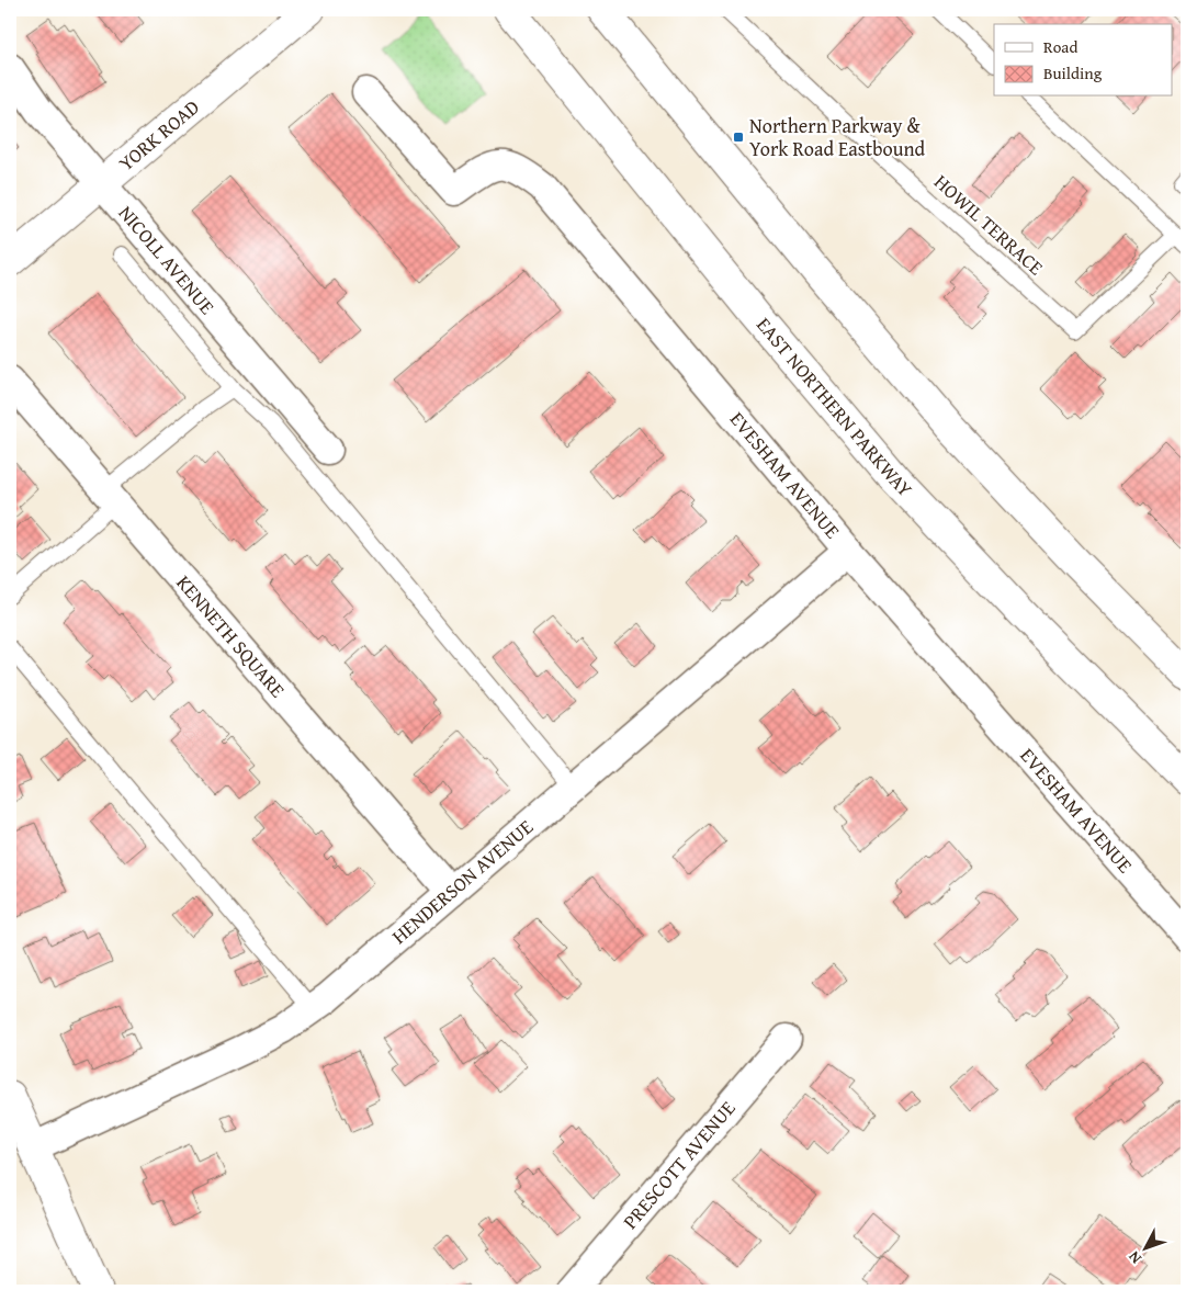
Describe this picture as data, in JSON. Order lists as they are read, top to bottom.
{
  "streets": {
    "main road": ["YORK ROAD", "EAST NORTHERN PARKWAY"],
    "street": [
      "NICOLL AVENUE",
      "EVESHAM AVENUE",
      "KENNETH SQUARE",
      "HENDERSON AVENUE",
      "PRESCOTT AVENUE"
    ],
    "lane": ["HOWIL TERRACE"]
  },
  "crossings": [
    ["YORK ROAD", "NICOLL AVENUE"],
    ["EVESHAM AVENUE", "HENDERSON AVENUE"],
    ["KENNETH SQUARE", "HENDERSON AVENUE"]
  ],
  "places": {
    "transit": ["Northern Parkway & York Road Eastbound"]
  },
  "legend": ["Road", "Building"],
  "north": "bottom left"
}
